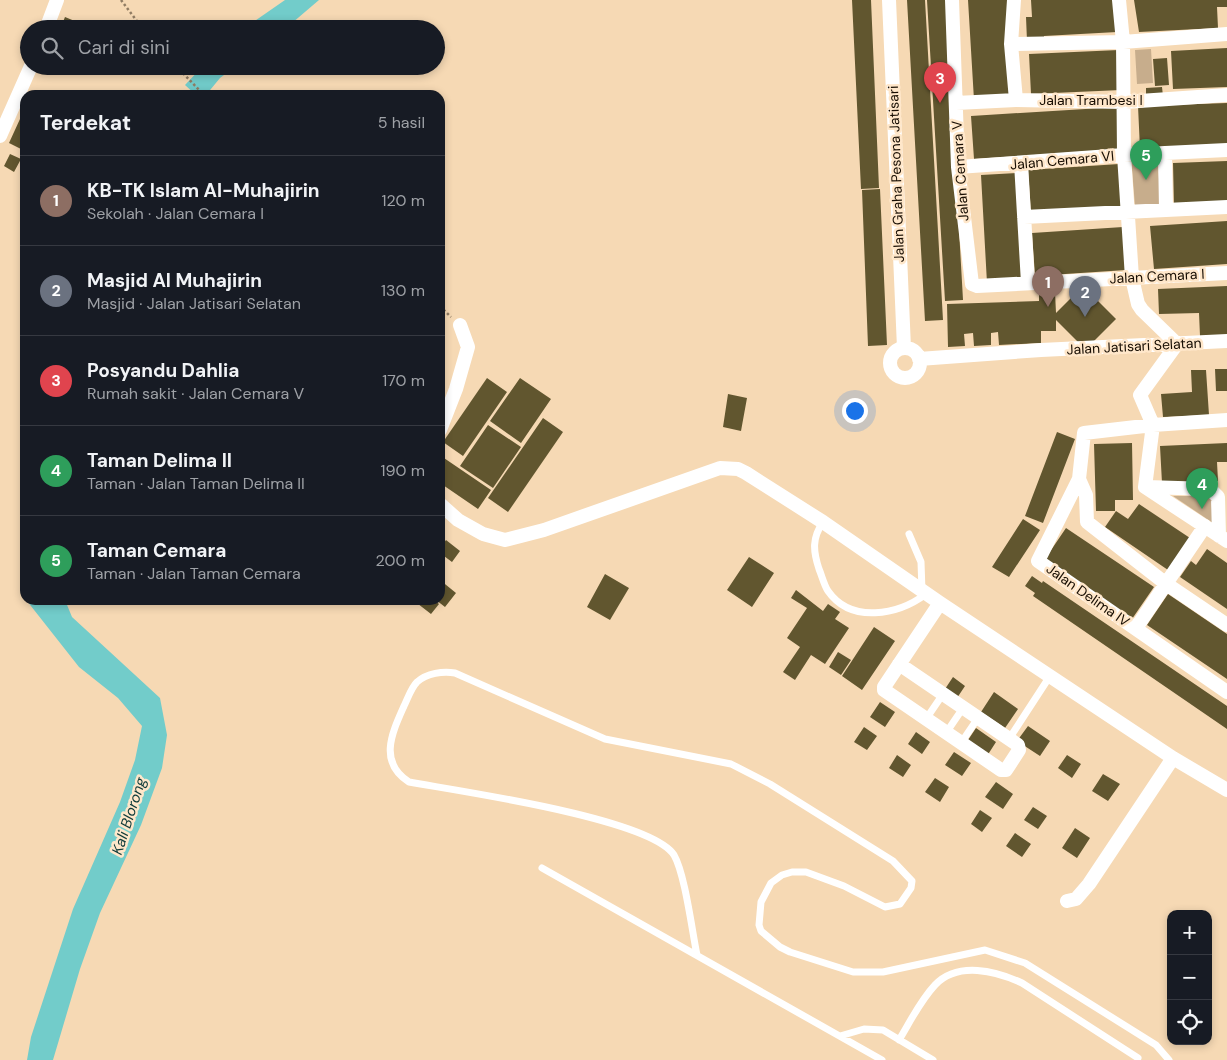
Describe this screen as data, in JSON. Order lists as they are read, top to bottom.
{
  "streets": {
    "street": [
      "Jalan Trambesi I",
      "Jalan Cemara VI",
      "Jalan Cemara V",
      "Jalan Graha Pesona Jatisari",
      "Jalan Cemara I",
      "Jalan Jatisari Selatan",
      "Jalan Delima IV"
    ]
  },
  "crossings": [
    ["Jalan Trambesi I", "Jalan Cemara V"],
    ["Jalan Cemara VI", "Jalan Cemara V"],
    ["Jalan Cemara V", "Jalan Cemara I"],
    ["Jalan Graha Pesona Jatisari", "Jalan Jatisari Selatan"]
  ],
  "water": ["Kali Blorong"],
  "page": {
    "search": "Cari di sini",
    "pins": [
      "3",
      "5",
      "1",
      "2",
      "4"
    ],
    "heading": ["Terdekat", "5 hasil"],
    "list": [
      {
        "mark": "1",
        "name": "KB-TK Islam Al-Muhajirin",
        "note": "Sekolah · Jalan Cemara I",
        "value": "120 m"
      },
      {
        "mark": "2",
        "name": "Masjid Al Muhajirin",
        "note": "Masjid · Jalan Jatisari Selatan",
        "value": "130 m"
      },
      {
        "mark": "3",
        "name": "Posyandu Dahlia",
        "note": "Rumah sakit · Jalan Cemara V",
        "value": "170 m"
      },
      {
        "mark": "4",
        "name": "Taman Delima II",
        "note": "Taman · Jalan Taman Delima II",
        "value": "190 m"
      },
      {
        "mark": "5",
        "name": "Taman Cemara",
        "note": "Taman · Jalan Taman Cemara",
        "value": "200 m"
      }
    ],
    "map_buttons": ["+", "−"]
  }
}
